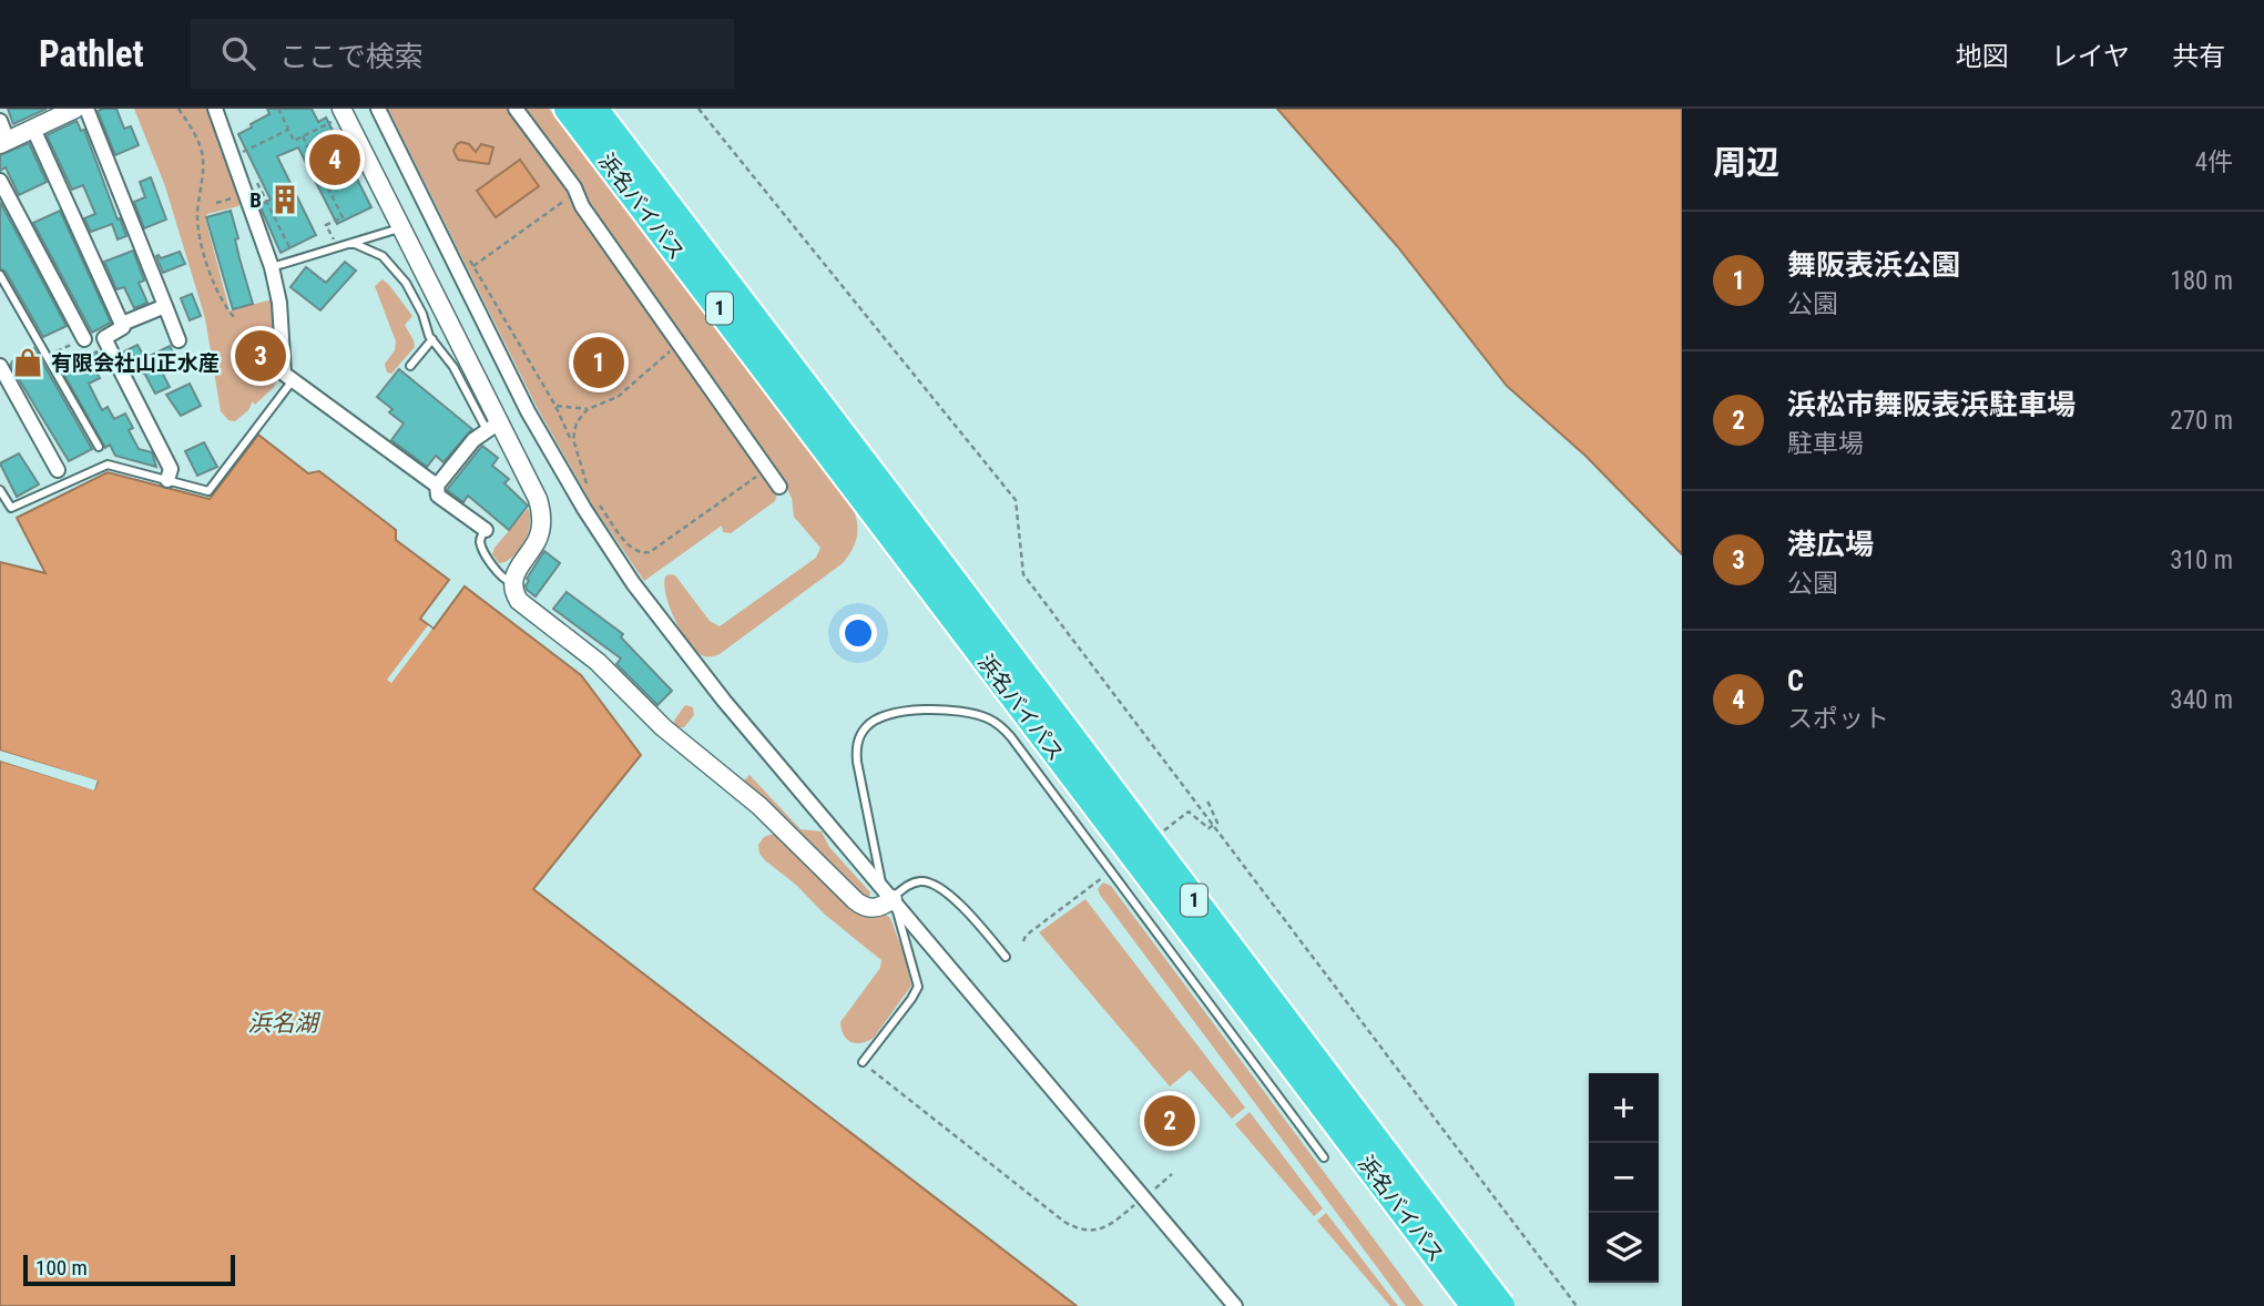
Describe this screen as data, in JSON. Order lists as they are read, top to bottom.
{
  "streets": {
    "highway": ["浜名バイパス", "1"]
  },
  "water": ["浜名湖"],
  "places": {
    "building": ["B"],
    "shop": ["有限会社山正水産"]
  },
  "scale_bar": "100 m",
  "page": {
    "header": "Pathlet",
    "search": "ここで検索",
    "nav": ["地図", "レイヤ", "共有"],
    "heading": ["周辺", "4件"],
    "pins": [
      "4",
      "3",
      "1",
      "2"
    ],
    "list": [
      {
        "mark": "1",
        "name": "舞阪表浜公園",
        "note": "公園",
        "value": "180 m"
      },
      {
        "mark": "2",
        "name": "浜松市舞阪表浜駐車場",
        "note": "駐車場",
        "value": "270 m"
      },
      {
        "mark": "3",
        "name": "港広場",
        "note": "公園",
        "value": "310 m"
      },
      {
        "mark": "4",
        "name": "C",
        "note": "スポット",
        "value": "340 m"
      }
    ],
    "map_buttons": ["+", "−"],
    "scale": "100 m"
  }
}
